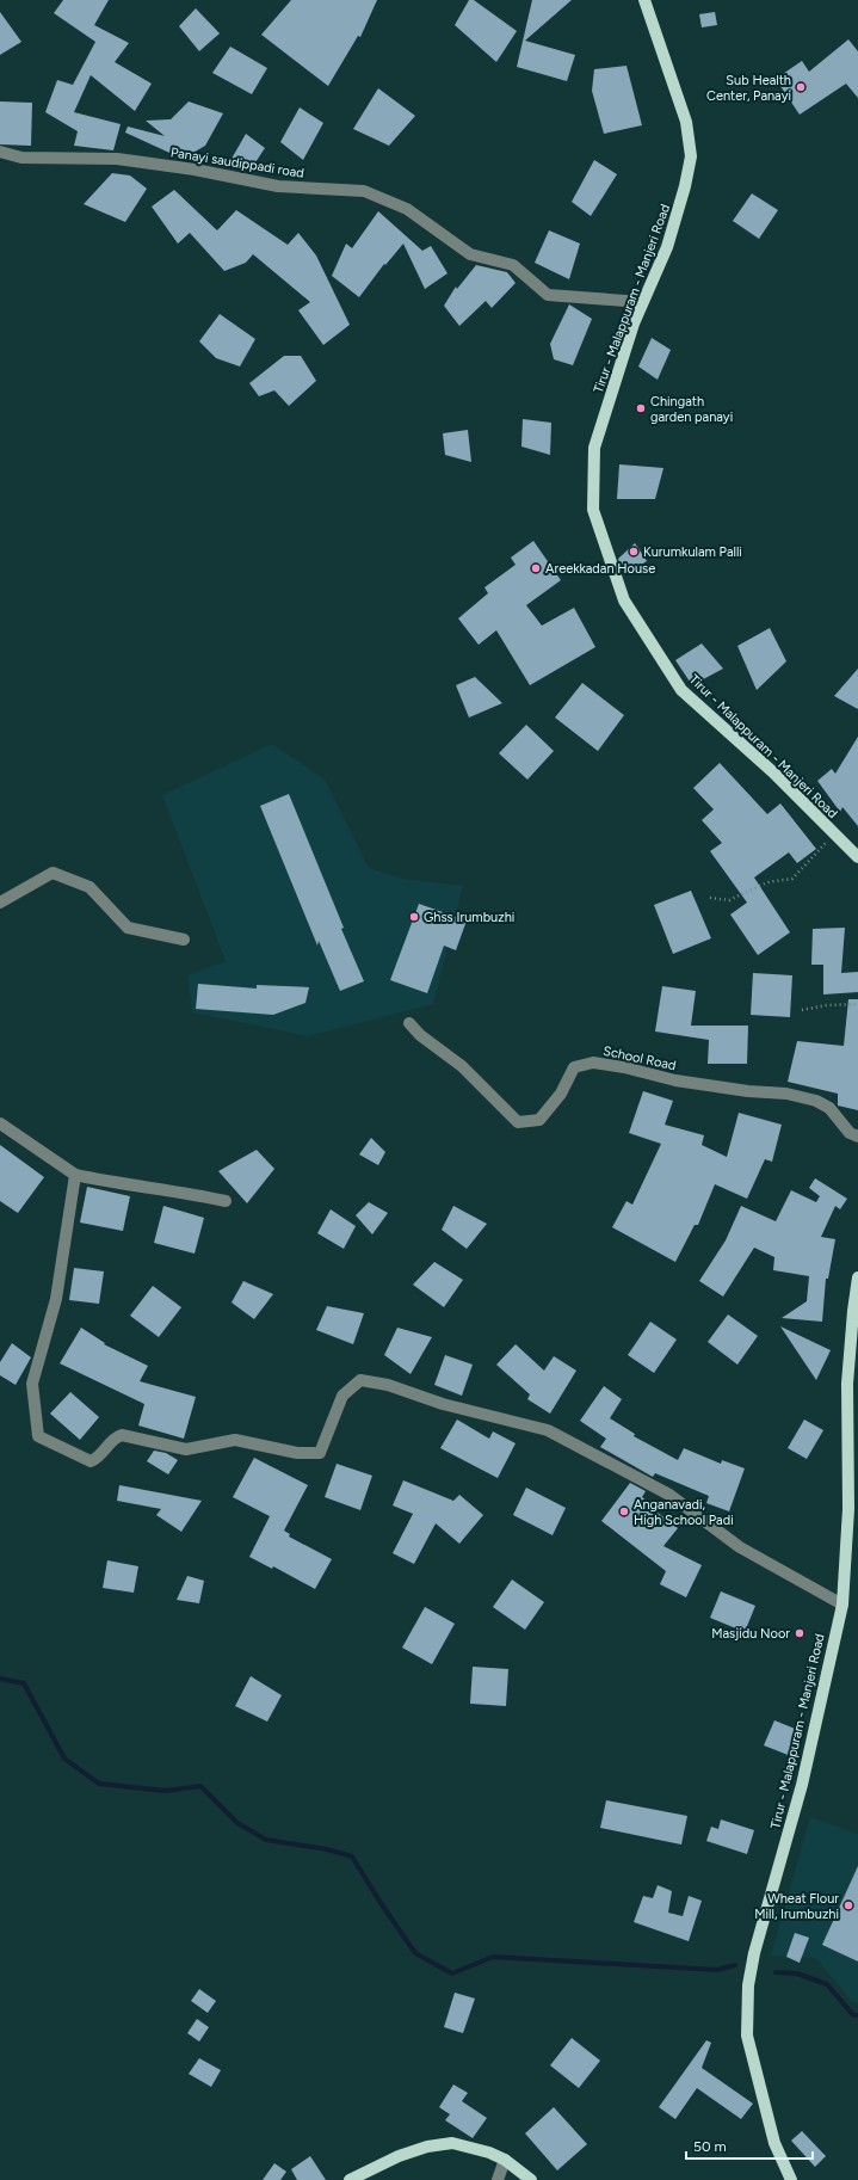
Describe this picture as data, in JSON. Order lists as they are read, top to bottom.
{
  "streets": {
    "main road": ["Tirur - Malappuram - Manjeri Road"],
    "street": ["Panayi saudippadi road", "School Road"]
  },
  "crossings": [
    ["Panayi saudippadi road", "Tirur - Malappuram - Manjeri Road"]
  ],
  "places": [
    "Sub Health Center, Panayi",
    "Chingath garden panayi",
    "Kurumkulam Palli",
    "Areekkadan House",
    "Ghss Irumbuzhi",
    "Anganavadi, High School Padi",
    "Masjidu Noor",
    "Wheat Flour Mill, Irumbuzhi"
  ],
  "scale_bar": "50 m"
}
